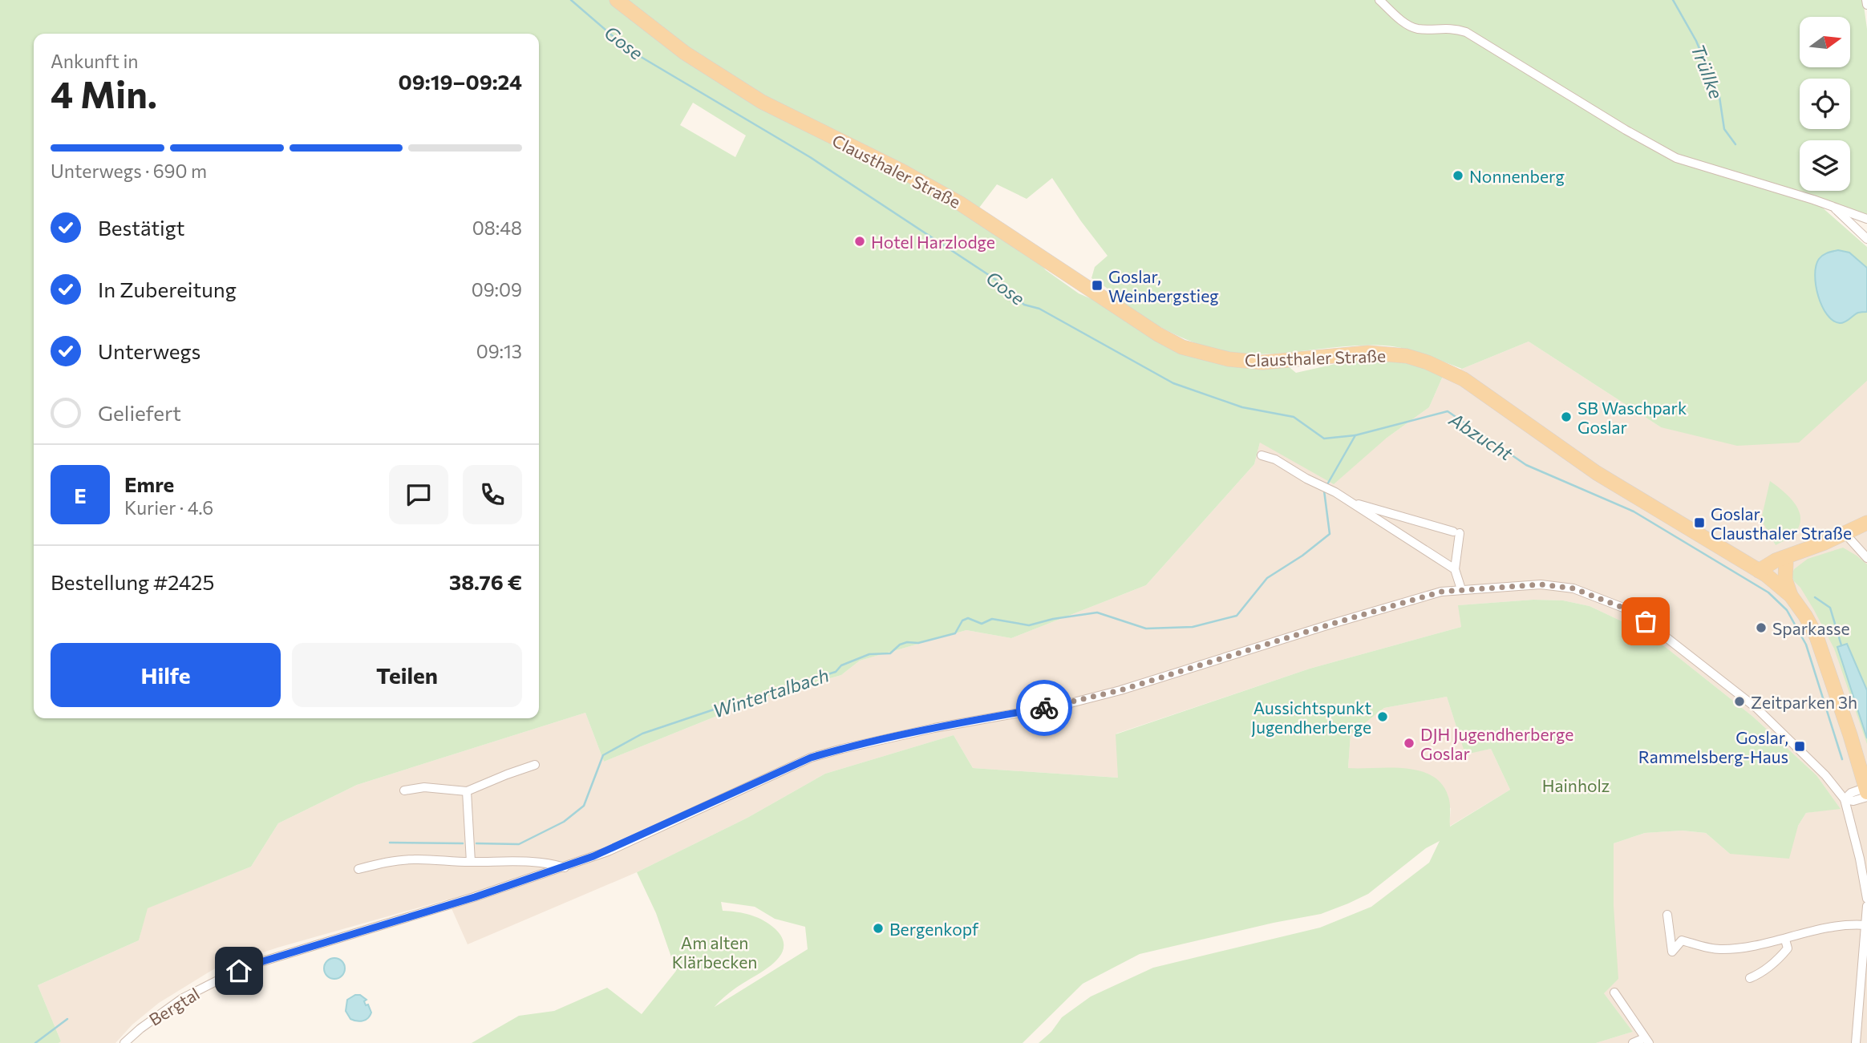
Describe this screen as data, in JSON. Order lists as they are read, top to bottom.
{
  "streets": {
    "main road": ["Clausthaler Straße"],
    "street": ["Bergtal"]
  },
  "water": [
    "Gose",
    "Trüllke",
    "Abzucht",
    "Wintertalbach"
  ],
  "parks": ["Hainholz", "Am alten Klärbecken"],
  "places": {
    "other": [
      "Nonnenberg",
      "Hotel Harzlodge",
      "SB Waschpark Goslar",
      "Sparkasse",
      "Zeitparken 3h",
      "Aussichtspunkt Jugendherberge",
      "DJH Jugendherberge Goslar",
      "Bergenkopf"
    ],
    "transit": ["Goslar, Weinbergstieg", "Goslar, Clausthaler Straße", "Goslar, Rammelsberg-Haus"]
  },
  "north": "right",
  "page": {
    "heading": ["4 Min.", "Ankunft in", "09:19–09:24"],
    "panel": [
      "Emre",
      "Kurier · 4.6",
      "Bestellung #2425",
      "38.76 €"
    ],
    "bar": "Unterwegs · 690 m",
    "list": [
      ["Bestätigt", "08:48"],
      ["In Zubereitung", "09:09"],
      ["Unterwegs", "09:13"],
      "Geliefert"
    ],
    "round": "E",
    "buttons": ["Hilfe", "Teilen"]
  }
}
